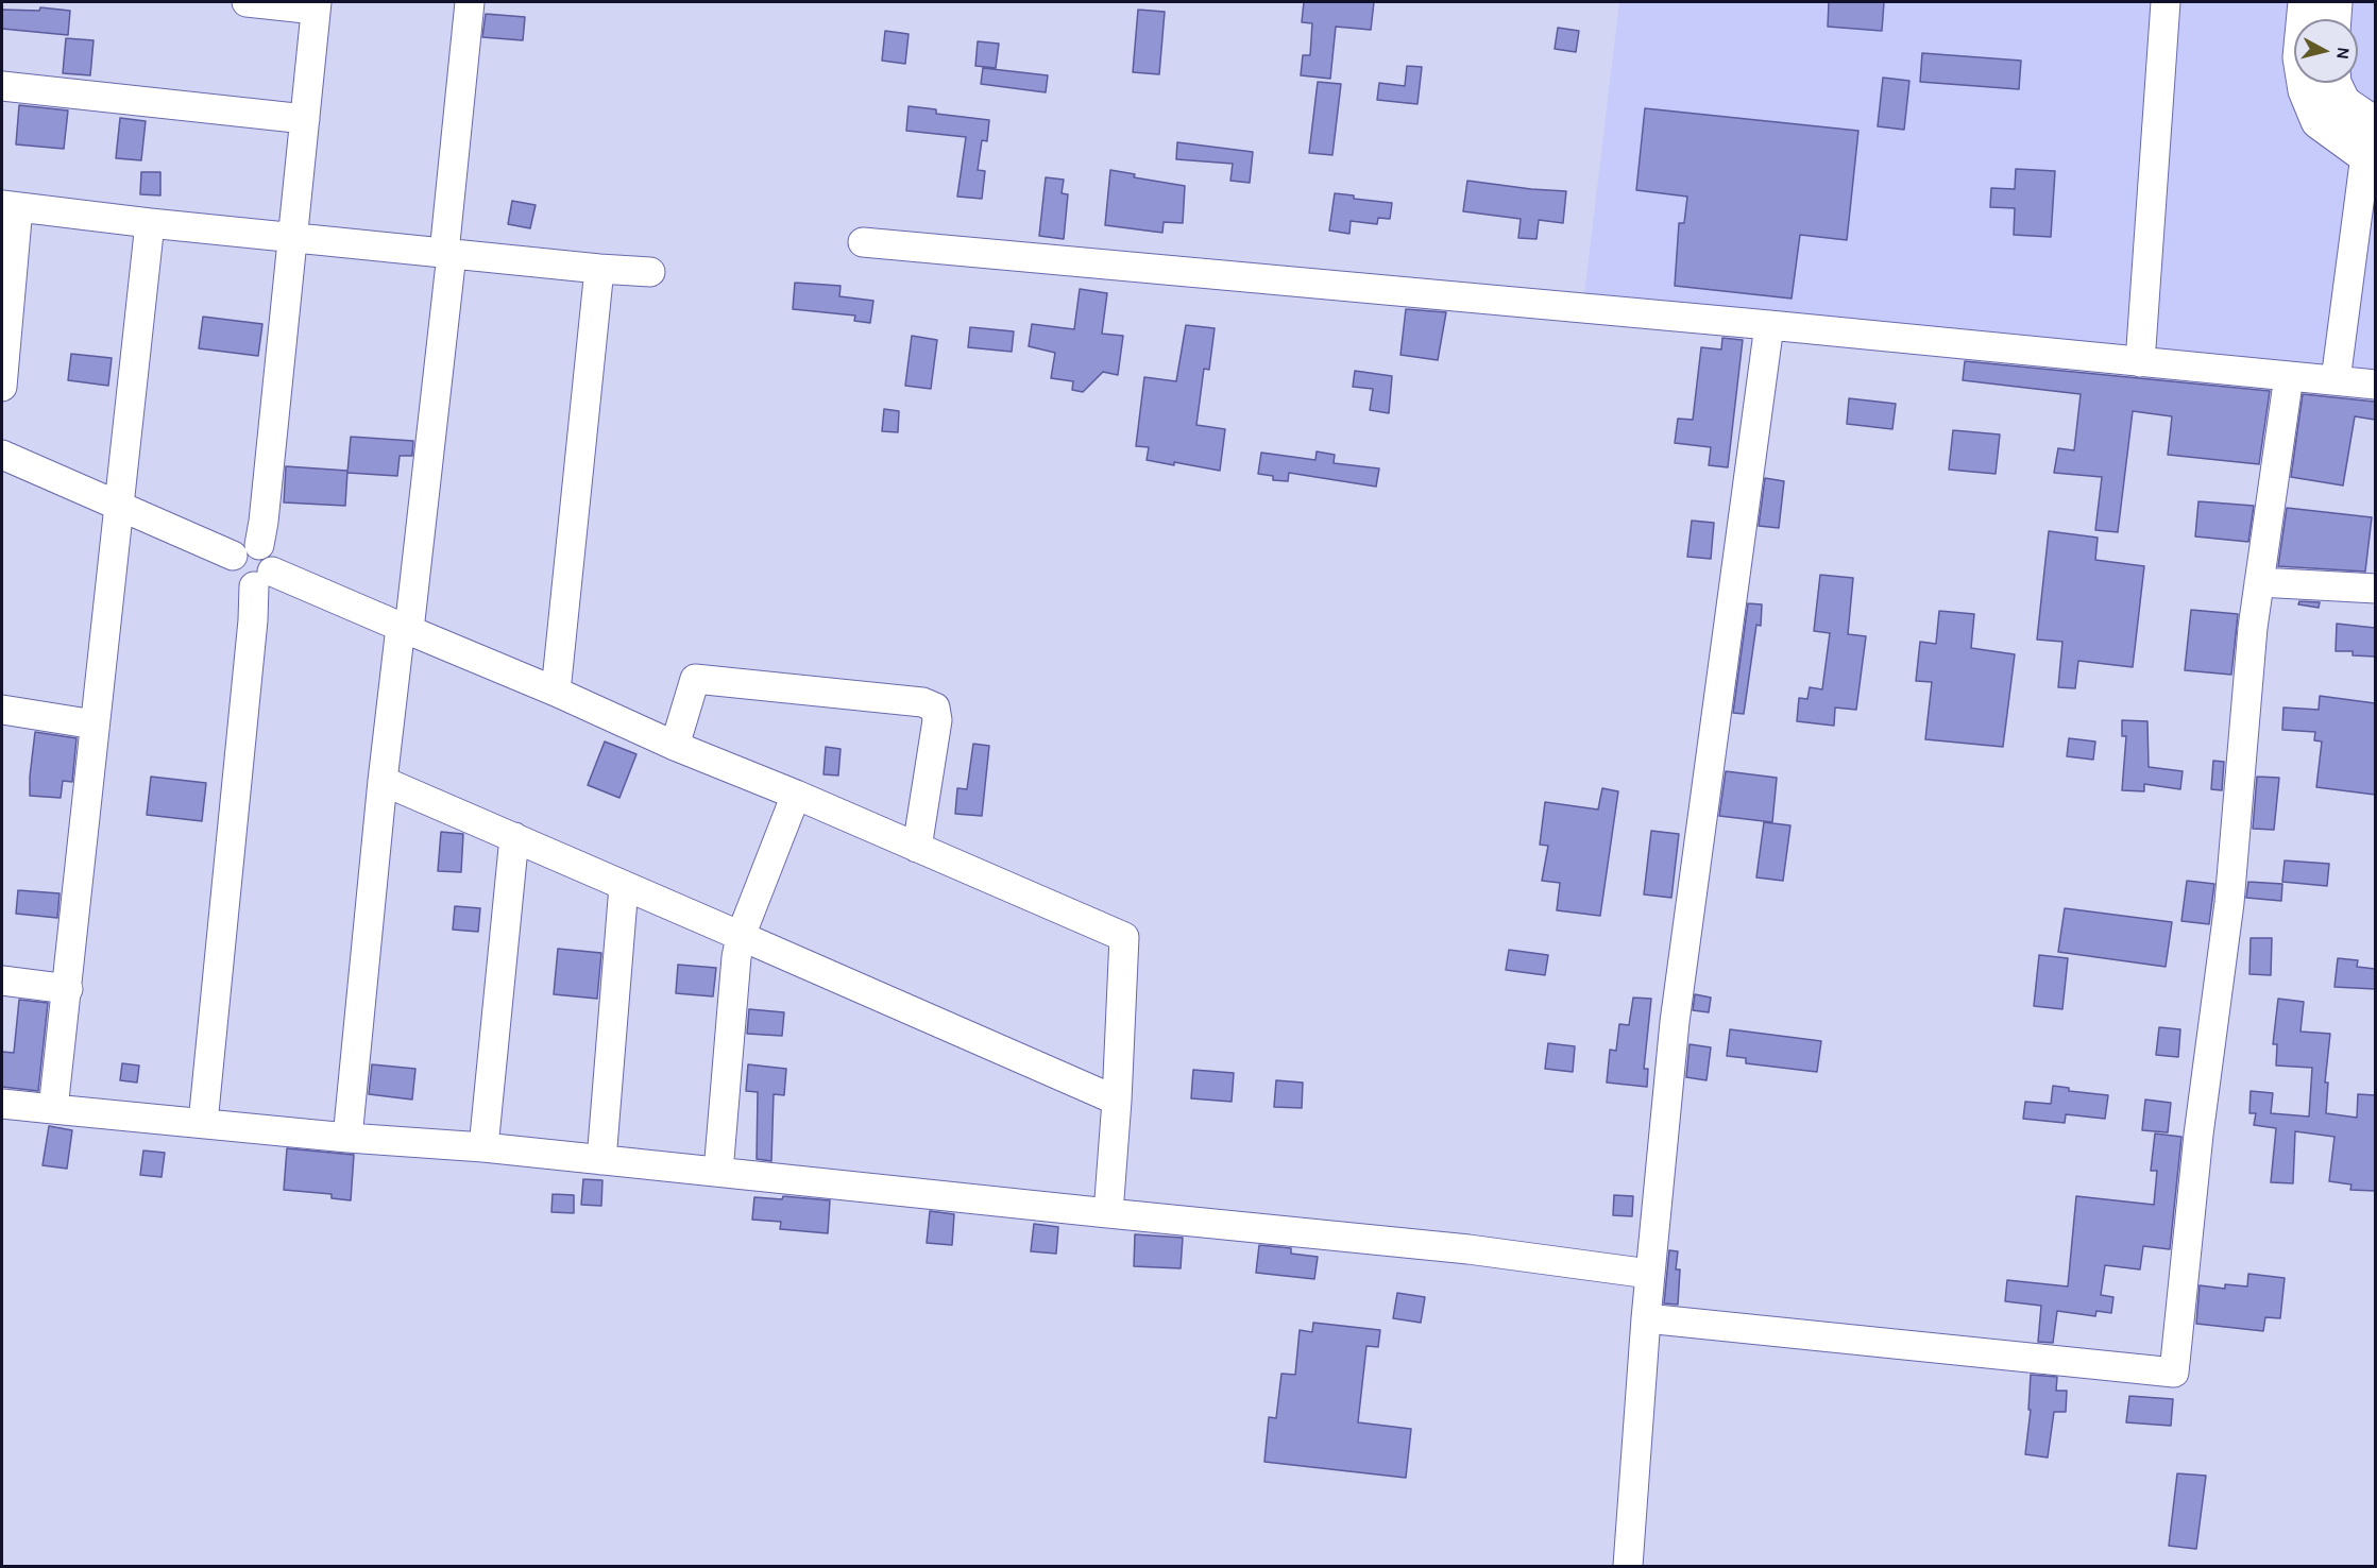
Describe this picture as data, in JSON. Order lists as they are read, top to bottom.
{
  "north": "right"
}
